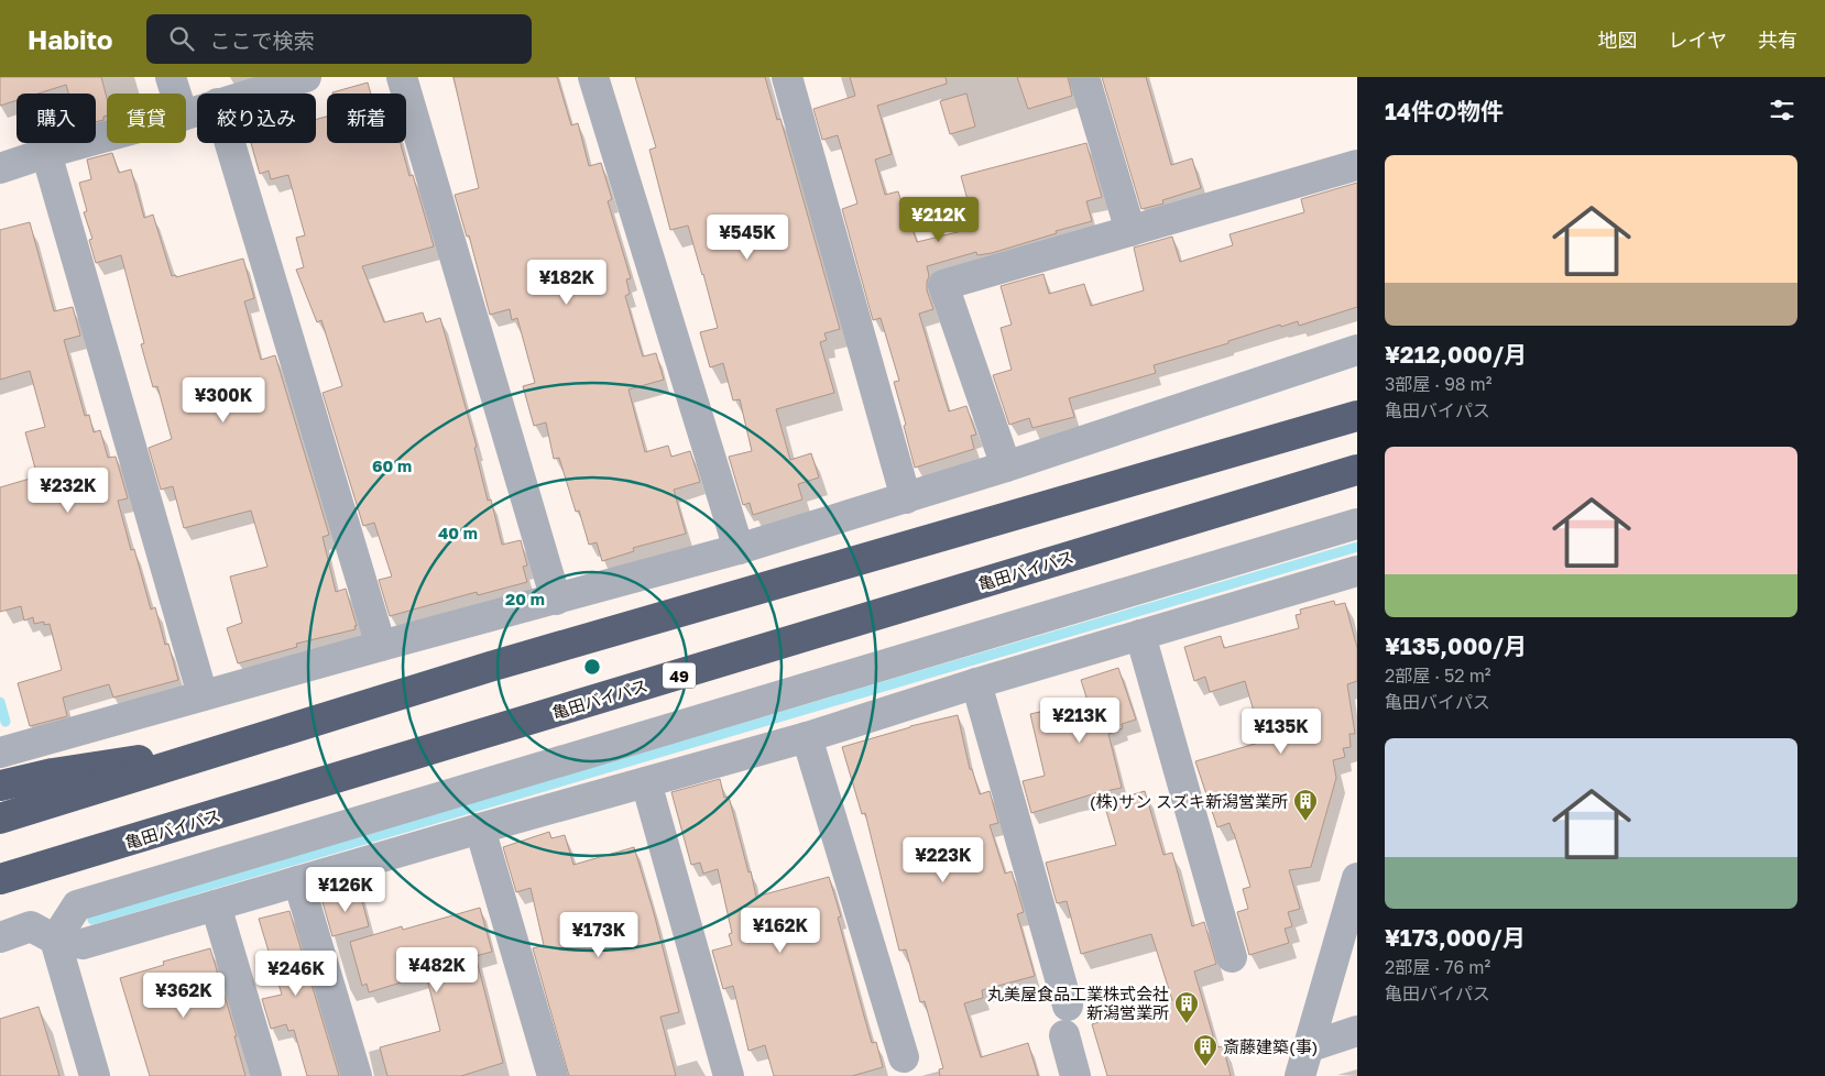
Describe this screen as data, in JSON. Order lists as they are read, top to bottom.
{
  "streets": {
    "highway": ["亀田バイパス", "49"]
  },
  "places": {
    "building": ["(株)サン スズキ新潟営業所", "丸美屋食品工業株式会社 新潟営業所", "斎藤建築(事)"]
  },
  "page": {
    "header": "Habito",
    "search": "ここで検索",
    "nav": ["地図", "レイヤ", "共有"],
    "heading": "14件の物件",
    "chip": [
      "購入",
      "賃貸",
      "絞り込み",
      "新着"
    ],
    "list": [
      {
        "name": "¥212,000/月",
        "note": "3部屋 · 98 m² · 亀田バイパス"
      },
      {
        "name": "¥135,000/月",
        "note": "2部屋 · 52 m² · 亀田バイパス"
      },
      {
        "name": "¥173,000/月",
        "note": "2部屋 · 76 m² · 亀田バイパス"
      }
    ],
    "price": [
      "¥212K",
      "¥545K",
      "¥182K",
      "¥300K",
      "¥232K",
      "¥213K",
      "¥135K",
      "¥223K",
      "¥126K",
      "¥162K",
      "¥173K",
      "¥482K",
      "¥246K",
      "¥362K"
    ]
  },
  "rings": ["60 m", "40 m", "20 m"]
}
